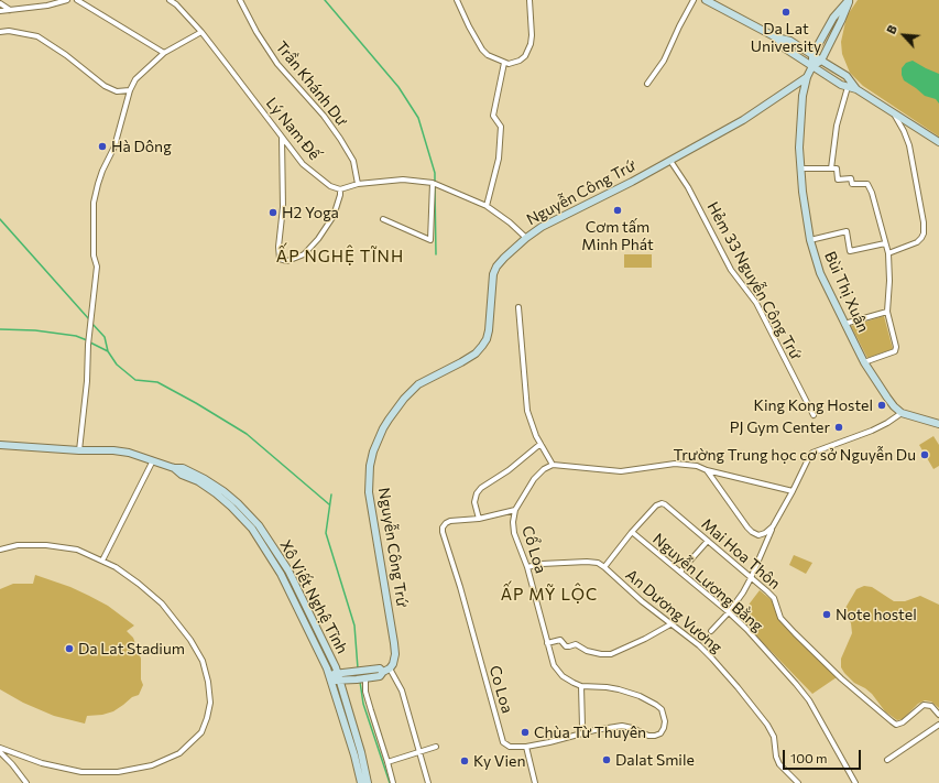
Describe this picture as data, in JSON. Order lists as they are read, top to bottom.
{
  "streets": {
    "main road": ["Nguyễn Công Trứ", "Bùi Thị Xuân", "Xô Viết Nghệ Tĩnh"],
    "street": [
      "Trần Khánh Dư",
      "Lý Nam Đế",
      "Hẻm 33 Nguyễn Công Trứ",
      "Cổ Loa",
      "Mai Hoa Thôn",
      "Nguyễn Lương Bằng",
      "An Dương Vương",
      "Co Loa"
    ]
  },
  "crossings": [
    ["Nguyễn Công Trứ", "Hẻm 33 Nguyễn Công Trứ"],
    ["Nguyễn Công Trứ", "Bùi Thị Xuân"],
    ["Cổ Loa", "An Dương Vương"],
    ["Cổ Loa", "Co Loa"],
    ["Mai Hoa Thôn", "Nguyễn Lương Bằng"],
    ["Mai Hoa Thôn", "An Dương Vương"]
  ],
  "districts": ["ẤP NGHỆ TĨNH", "ẤP MỸ LỘC"],
  "places": [
    "Da Lat University",
    "Hà Dông",
    "Cơm tấm Minh Phát",
    "H2 Yoga",
    "King Kong Hostel",
    "PJ Gym Center",
    "Trường Trung học cơ sở Nguyễn Du",
    "Note hostel",
    "Da Lat Stadium",
    "Chùa Từ Thuyên",
    "Dalat Smile",
    "Ky Vien"
  ],
  "scale_bar": "100 m",
  "north": "top left"
}
